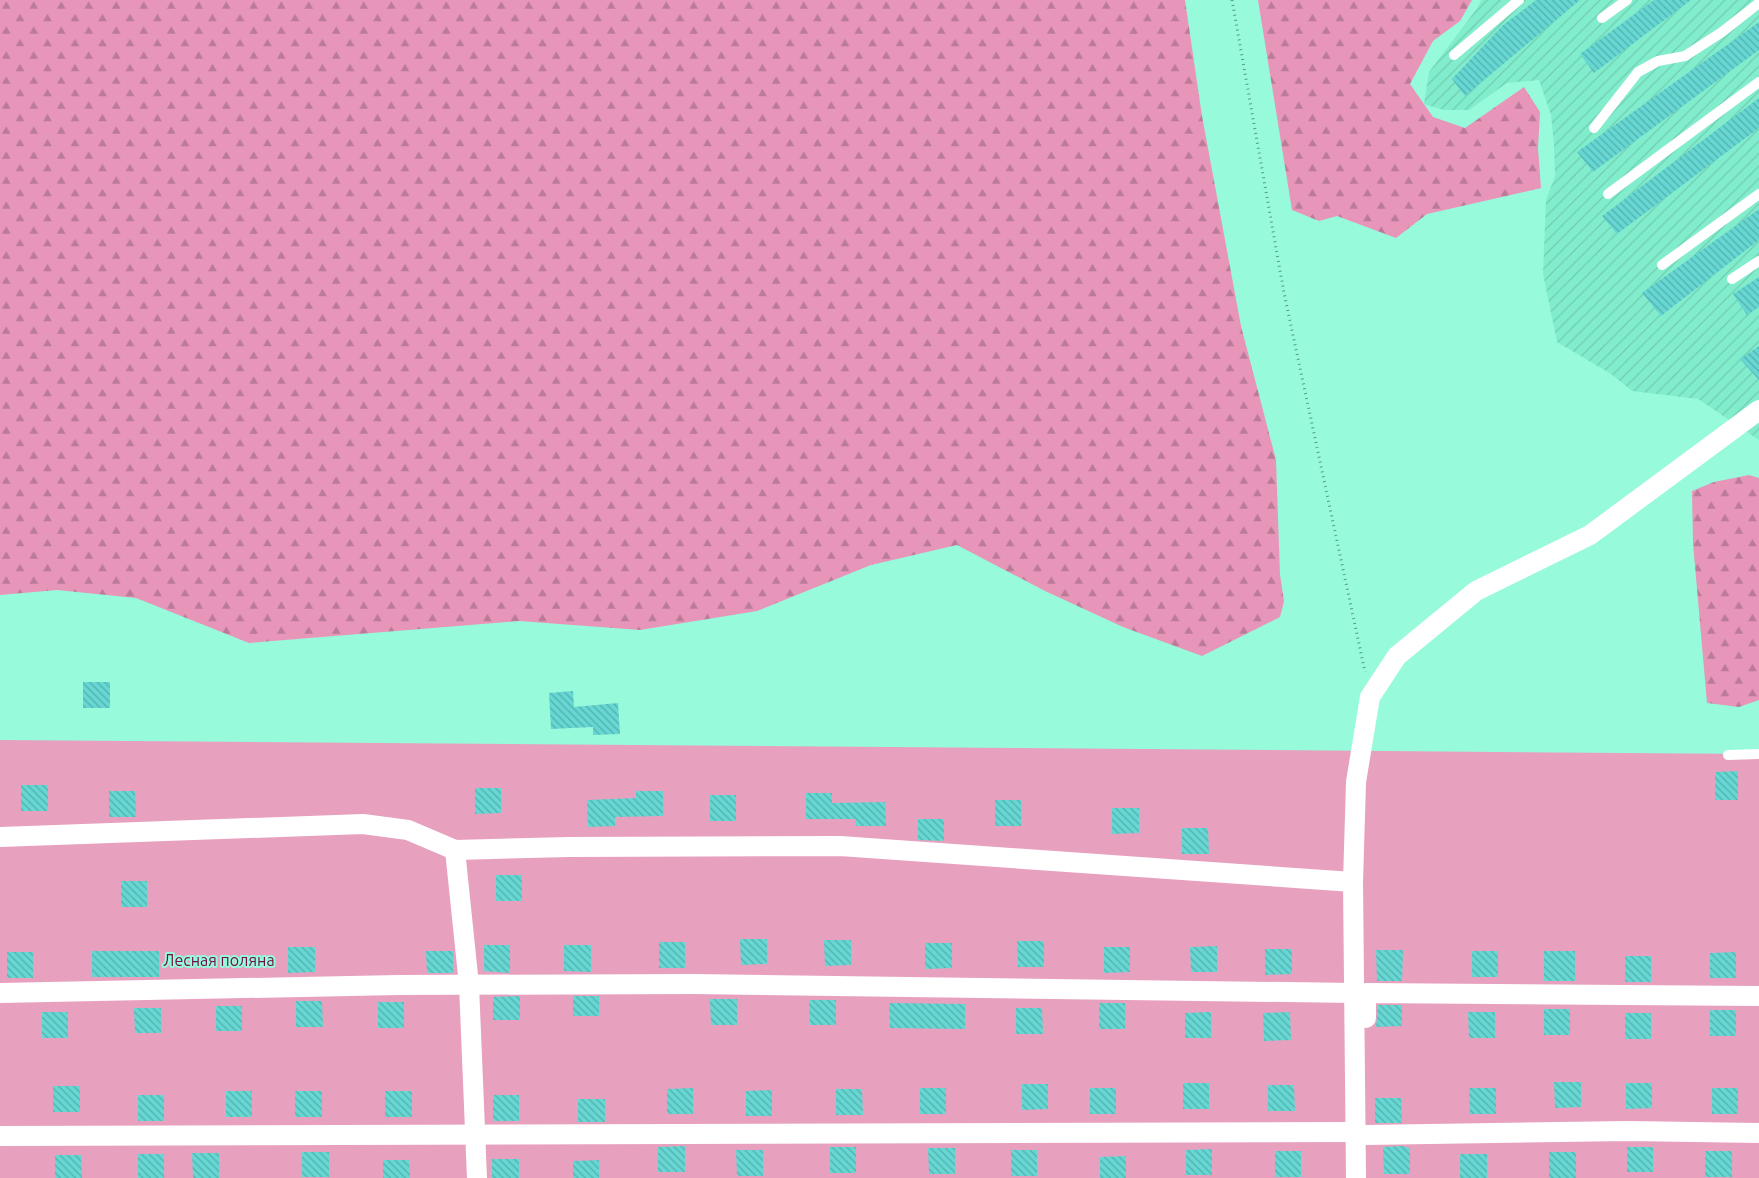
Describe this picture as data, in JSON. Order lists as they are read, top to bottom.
{
  "parks": ["Лесная поляна"]
}
